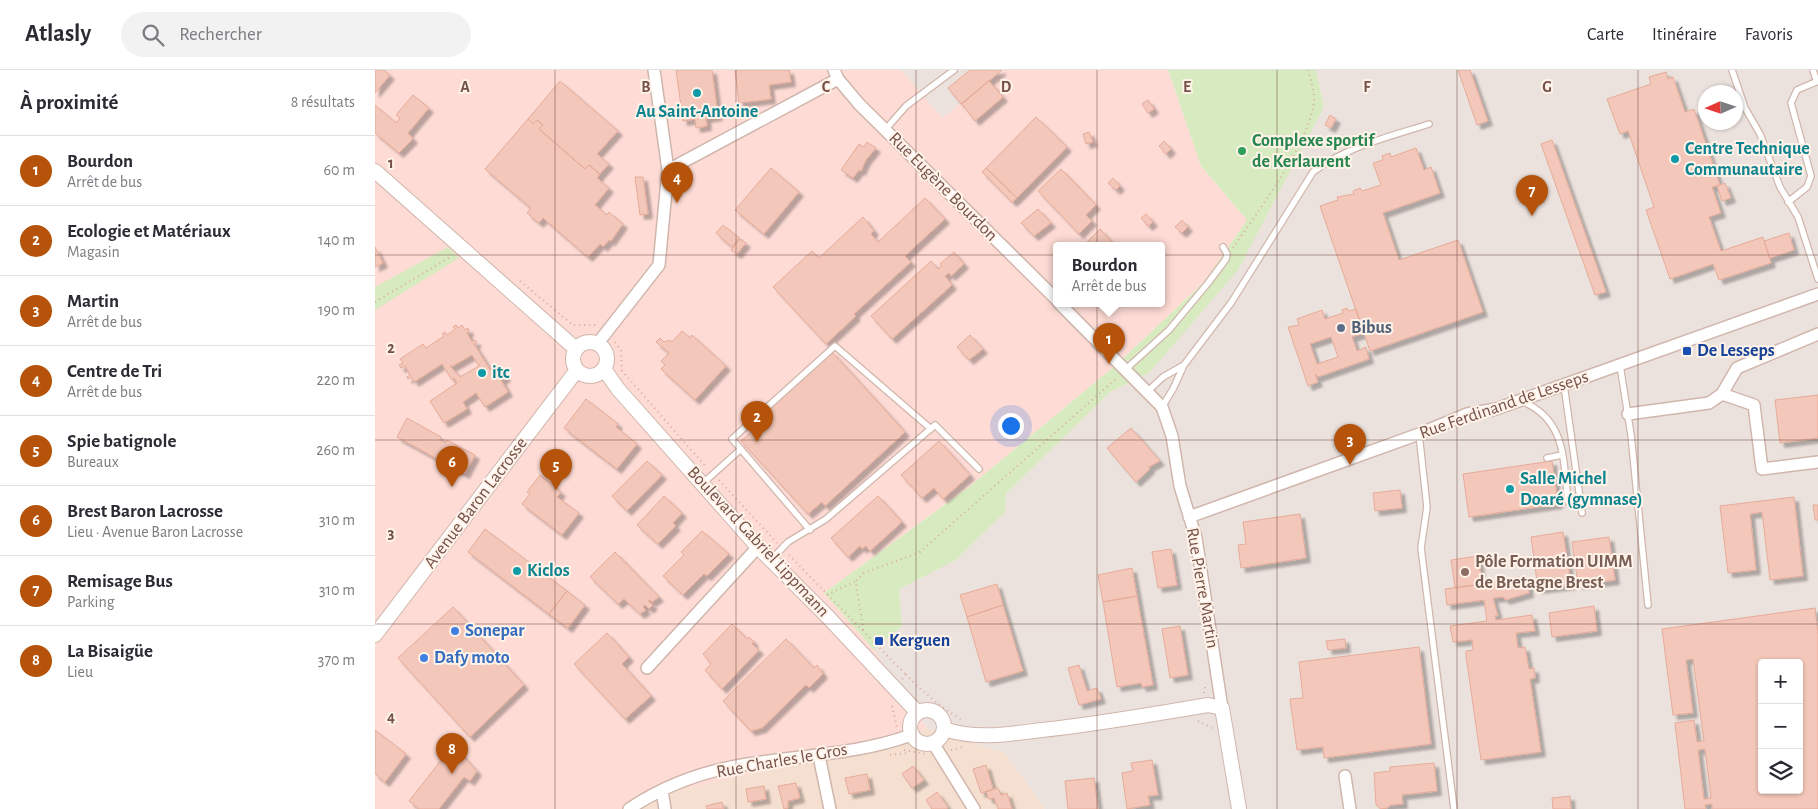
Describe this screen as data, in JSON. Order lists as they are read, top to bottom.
{
  "streets": {
    "street": [
      "Rue Eugène Bourdon",
      "Rue Ferdinand de Lesseps",
      "Avenue Baron Lacrosse",
      "Boulevard Gabriel Lippmann",
      "Rue Pierre Martin",
      "Rue Charles le Gros"
    ]
  },
  "crossings": [
    ["Rue Eugène Bourdon", "Rue Pierre Martin"],
    ["Rue Ferdinand de Lesseps", "Rue Pierre Martin"],
    ["Avenue Baron Lacrosse", "Boulevard Gabriel Lippmann"],
    ["Boulevard Gabriel Lippmann", "Rue Charles le Gros"]
  ],
  "places": {
    "other": [
      "Au Saint-Antoine",
      "Complexe sportif de Kerlaurent",
      "Centre Technique Communautaire",
      "Bibus",
      "itc",
      "Salle Michel Doaré (gymnase)",
      "Kiclos",
      "Pôle Formation UIMM de Bretagne Brest",
      "Sonepar",
      "Dafy moto"
    ],
    "transit": ["De Lesseps", "Kerguen"]
  },
  "north": "left",
  "page": {
    "header": "Atlasly",
    "search": "Rechercher",
    "nav": ["Carte", "Itinéraire", "Favoris"],
    "heading": ["À proximité", "8 résultats"],
    "list": [
      {
        "mark": "1",
        "name": "Bourdon",
        "note": "Arrêt de bus",
        "value": "60 m"
      },
      {
        "mark": "2",
        "name": "Ecologie et Matériaux",
        "note": "Magasin",
        "value": "140 m"
      },
      {
        "mark": "3",
        "name": "Martin",
        "note": "Arrêt de bus",
        "value": "190 m"
      },
      {
        "mark": "4",
        "name": "Centre de Tri",
        "note": "Arrêt de bus",
        "value": "220 m"
      },
      {
        "mark": "5",
        "name": "Spie batignole",
        "note": "Bureaux",
        "value": "260 m"
      },
      {
        "mark": "6",
        "name": "Brest Baron Lacrosse",
        "note": "Lieu · Avenue Baron Lacrosse",
        "value": "310 m"
      },
      {
        "mark": "7",
        "name": "Remisage Bus",
        "note": "Parking",
        "value": "310 m"
      },
      {
        "mark": "8",
        "name": "La Bisaigüe",
        "note": "Lieu",
        "value": "370 m"
      }
    ],
    "pins": [
      "4",
      "7",
      "1",
      "2",
      "3",
      "6",
      "5",
      "8"
    ],
    "popup": ["Bourdon", "Arrêt de bus"],
    "map_buttons": ["+", "−"]
  },
  "grid": {
    "columns": [
      "A",
      "B",
      "C",
      "D",
      "E",
      "F",
      "G"
    ],
    "rows": [
      "1",
      "2",
      "3",
      "4"
    ]
  }
}
